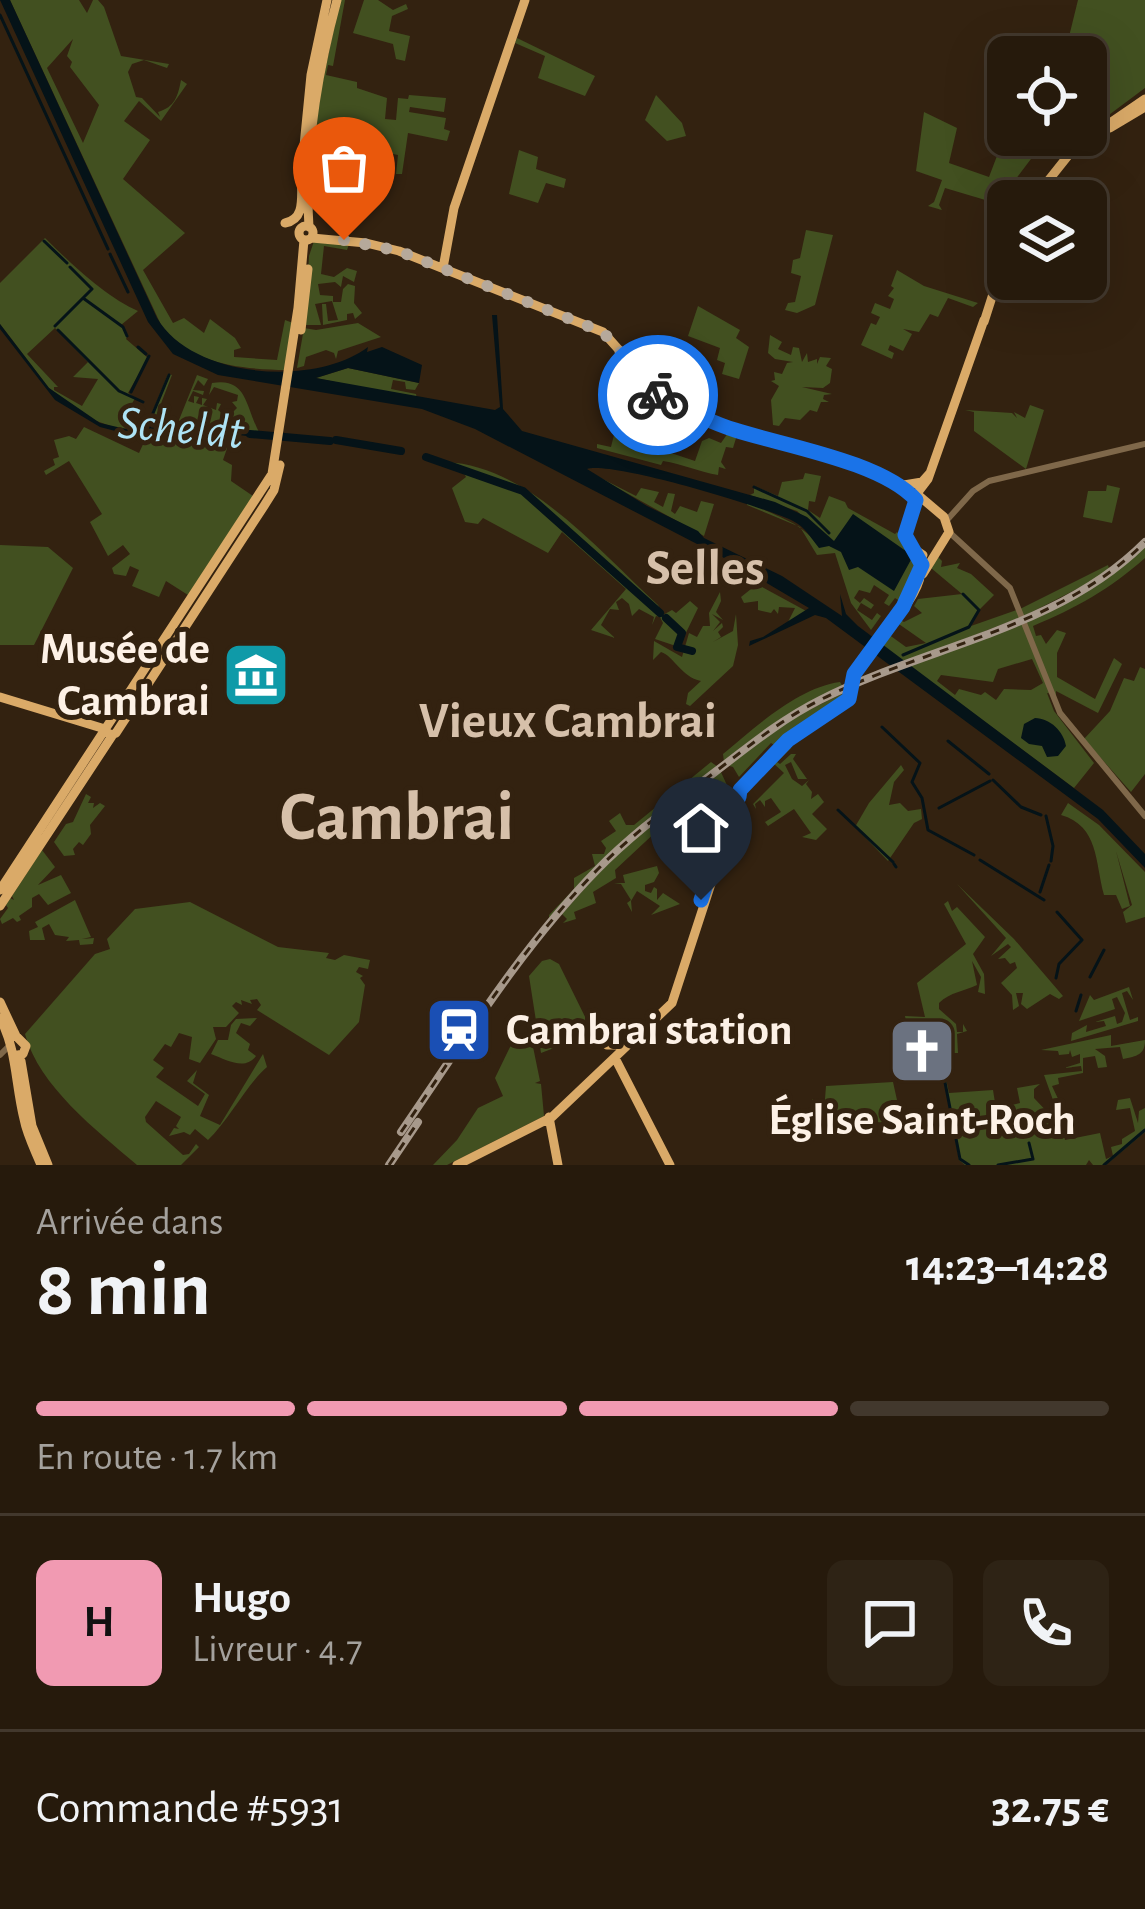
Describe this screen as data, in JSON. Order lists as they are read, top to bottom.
{
  "districts": ["Selles", "Vieux Cambrai", "Cambrai"],
  "water": ["Scheldt"],
  "places": {
    "museum": ["Musée de Cambrai"],
    "station": ["Cambrai station"],
    "church": ["Église Saint-Roch"]
  },
  "page": {
    "heading": ["8 min", "Arrivée dans", "14:23–14:28"],
    "panel": [
      "Hugo",
      "Livreur · 4.7",
      "Commande #5931",
      "32.75 €"
    ],
    "bar": "En route · 1.7 km",
    "round": "H"
  }
}
